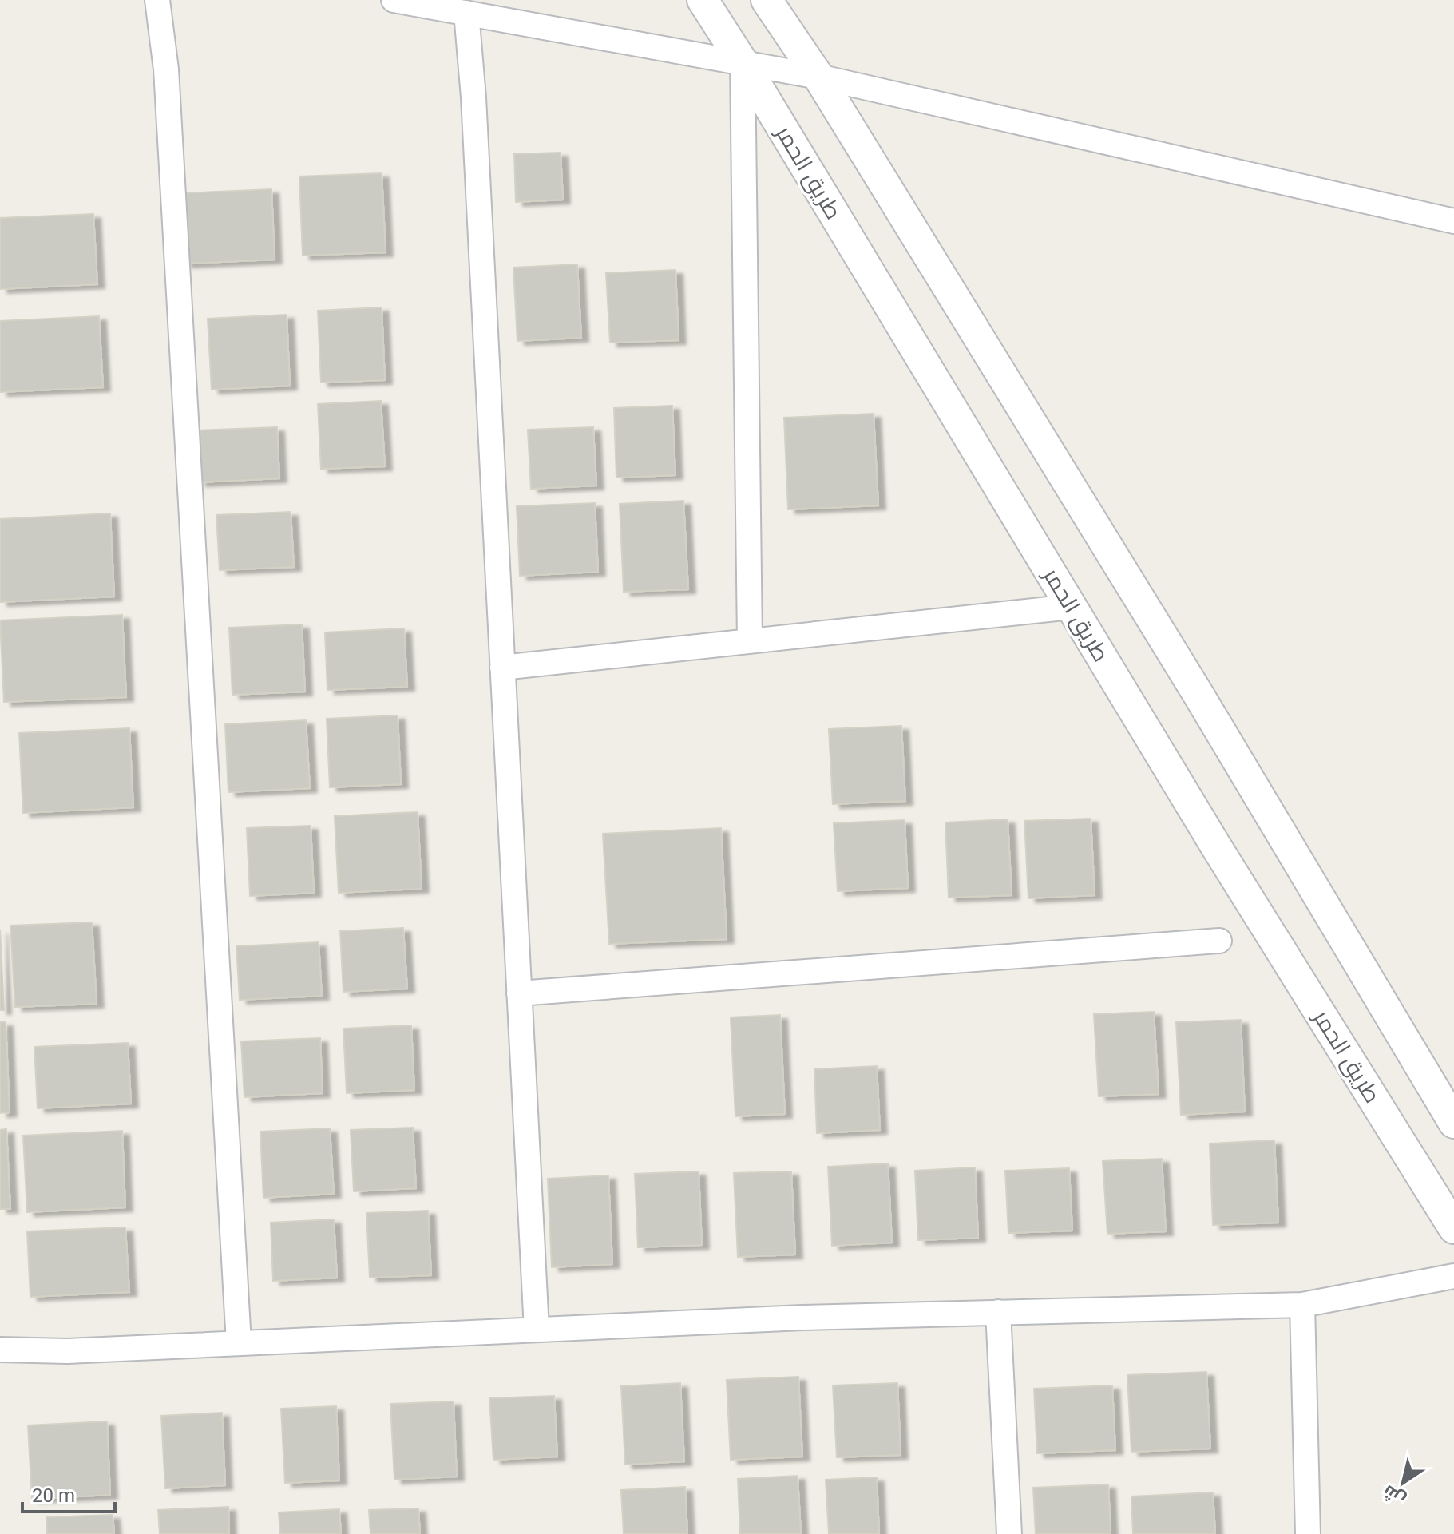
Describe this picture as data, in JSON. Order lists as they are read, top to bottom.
{
  "streets": {
    "street": ["طريق الحمر"]
  },
  "scale_bar": "20 m",
  "north": "bottom left"
}
